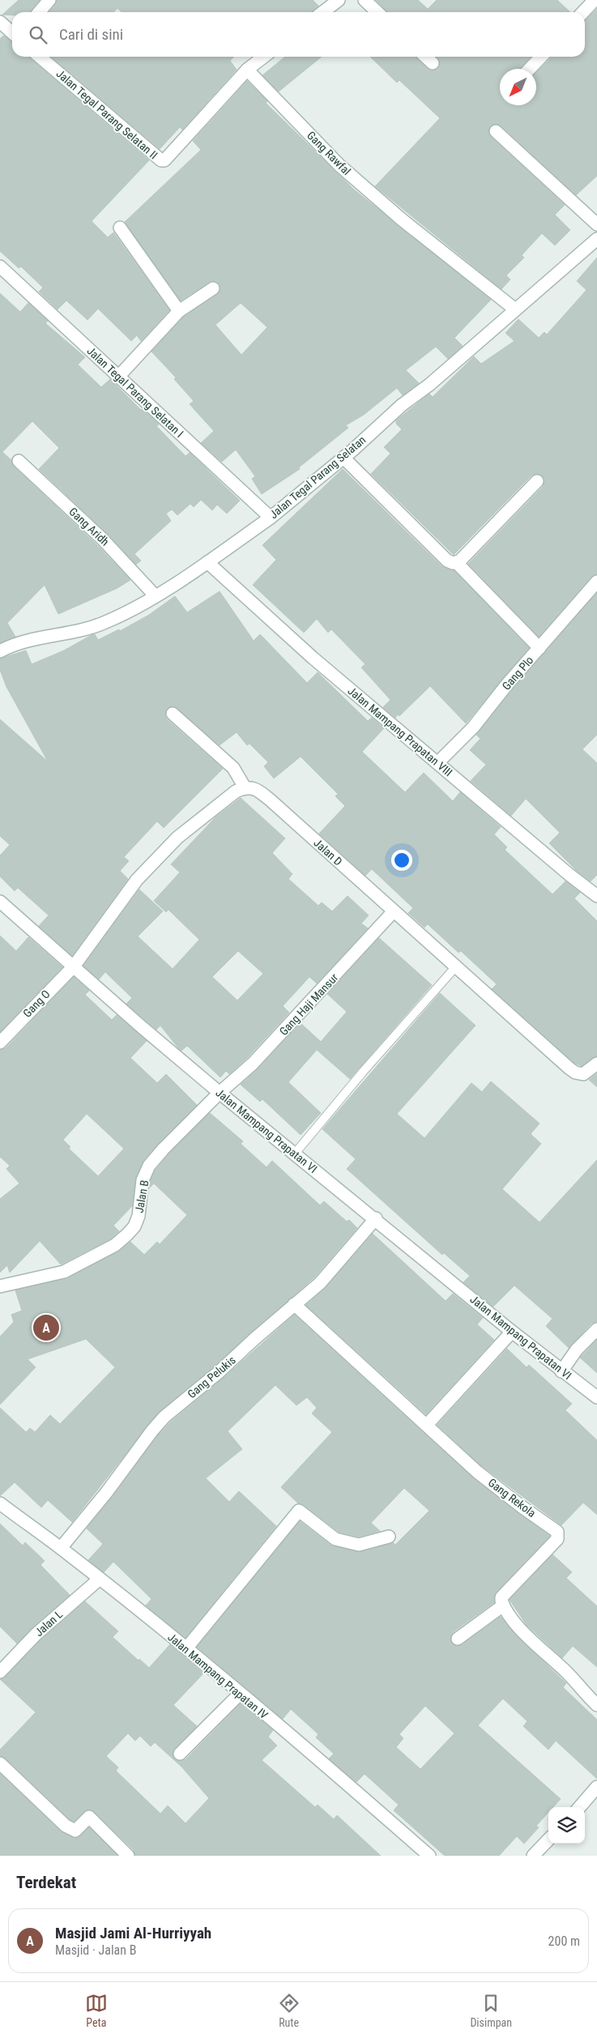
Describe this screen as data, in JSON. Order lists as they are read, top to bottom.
{
  "streets": {
    "street": [
      "Jalan Tegal Parang Selatan II",
      "Gang Rawfal",
      "Jalan Tegal Parang Selatan I",
      "Jalan Tegal Parang Selatan",
      "Gang Aridh",
      "Gang Plo",
      "Jalan Mampang Prapatan VIII",
      "Jalan D",
      "Gang O",
      "Gang Haji Mansur",
      "Jalan Mampang Prapatan VI",
      "Jalan B",
      "Gang Pelukis",
      "Gang Rekola",
      "Jalan L",
      "Jalan Mampang Prapatan IV"
    ]
  },
  "crossings": [
    ["Jalan Tegal Parang Selatan II", "Gang Rawfal"],
    ["Gang Rawfal", "Jalan Tegal Parang Selatan"],
    ["Jalan Tegal Parang Selatan I", "Jalan Tegal Parang Selatan"],
    ["Jalan Tegal Parang Selatan", "Gang Aridh"],
    ["Jalan Tegal Parang Selatan", "Jalan Mampang Prapatan VIII"],
    ["Gang Plo", "Jalan Mampang Prapatan VIII"],
    ["Jalan D", "Gang Haji Mansur"],
    ["Gang O", "Jalan Mampang Prapatan VI"],
    ["Gang Haji Mansur", "Jalan Mampang Prapatan VI"],
    ["Gang Haji Mansur", "Jalan B"],
    ["Jalan Mampang Prapatan VI", "Jalan B"],
    ["Jalan Mampang Prapatan VI", "Gang Pelukis"],
    ["Gang Pelukis", "Gang Rekola"],
    ["Gang Pelukis", "Jalan Mampang Prapatan IV"],
    ["Jalan L", "Jalan Mampang Prapatan IV"]
  ],
  "north": "bottom left",
  "page": {
    "search": "Cari di sini",
    "pins": "A",
    "heading": "Terdekat",
    "list": [
      {
        "mark": "A",
        "name": "Masjid Jami Al-Hurriyyah",
        "note": "Masjid · Jalan B",
        "value": "200 m"
      }
    ],
    "nav": ["Peta", "Rute", "Disimpan"]
  }
}
